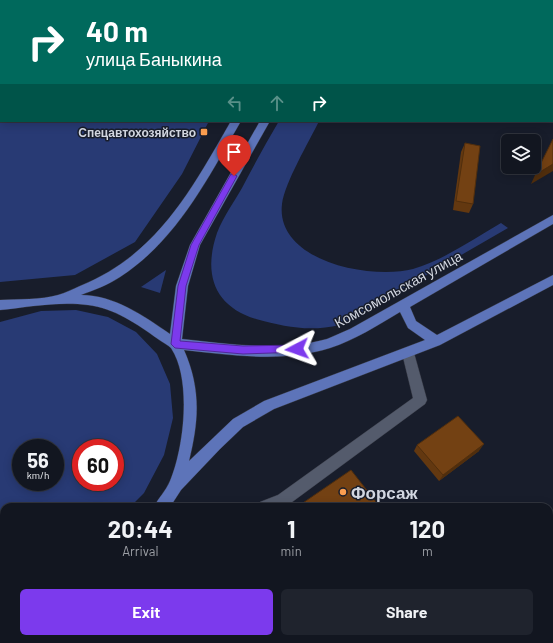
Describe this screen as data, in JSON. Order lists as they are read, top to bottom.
{
  "streets": {
    "main road": ["Комсомольская улица"]
  },
  "places": {
    "transit": ["Спецавтохозяйство"],
    "other": ["Форсаж"]
  },
  "page": {
    "turn": ["40 m", "улица Баныкина"],
    "speed": "56 km/h",
    "limit": "60",
    "eta": [
      "20:44",
      "Arrival",
      "1",
      "min",
      "120",
      "m"
    ],
    "buttons": ["Exit", "Share"]
  }
}
